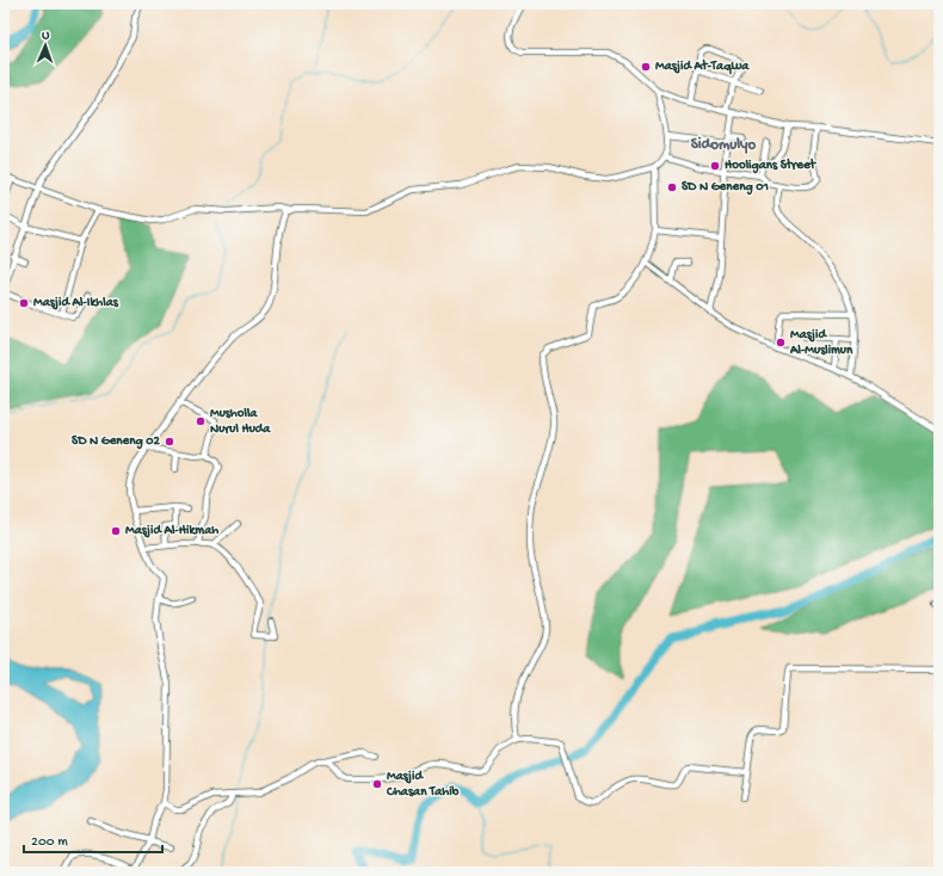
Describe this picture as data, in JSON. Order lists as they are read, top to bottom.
{
  "districts": ["Sidomulyo"],
  "places": [
    "Masjid At-Taqwa",
    "Hooligans Street",
    "SD N Geneng 01",
    "Masjid Al-Ikhlas",
    "Masjid Al-Muslimun",
    "Musholla Nurul Huda",
    "SD N Geneng 02",
    "Masjid Al-Hikmah",
    "Masjid Chasan Tahib"
  ],
  "scale_bar": "200 m",
  "north": "top"
}
